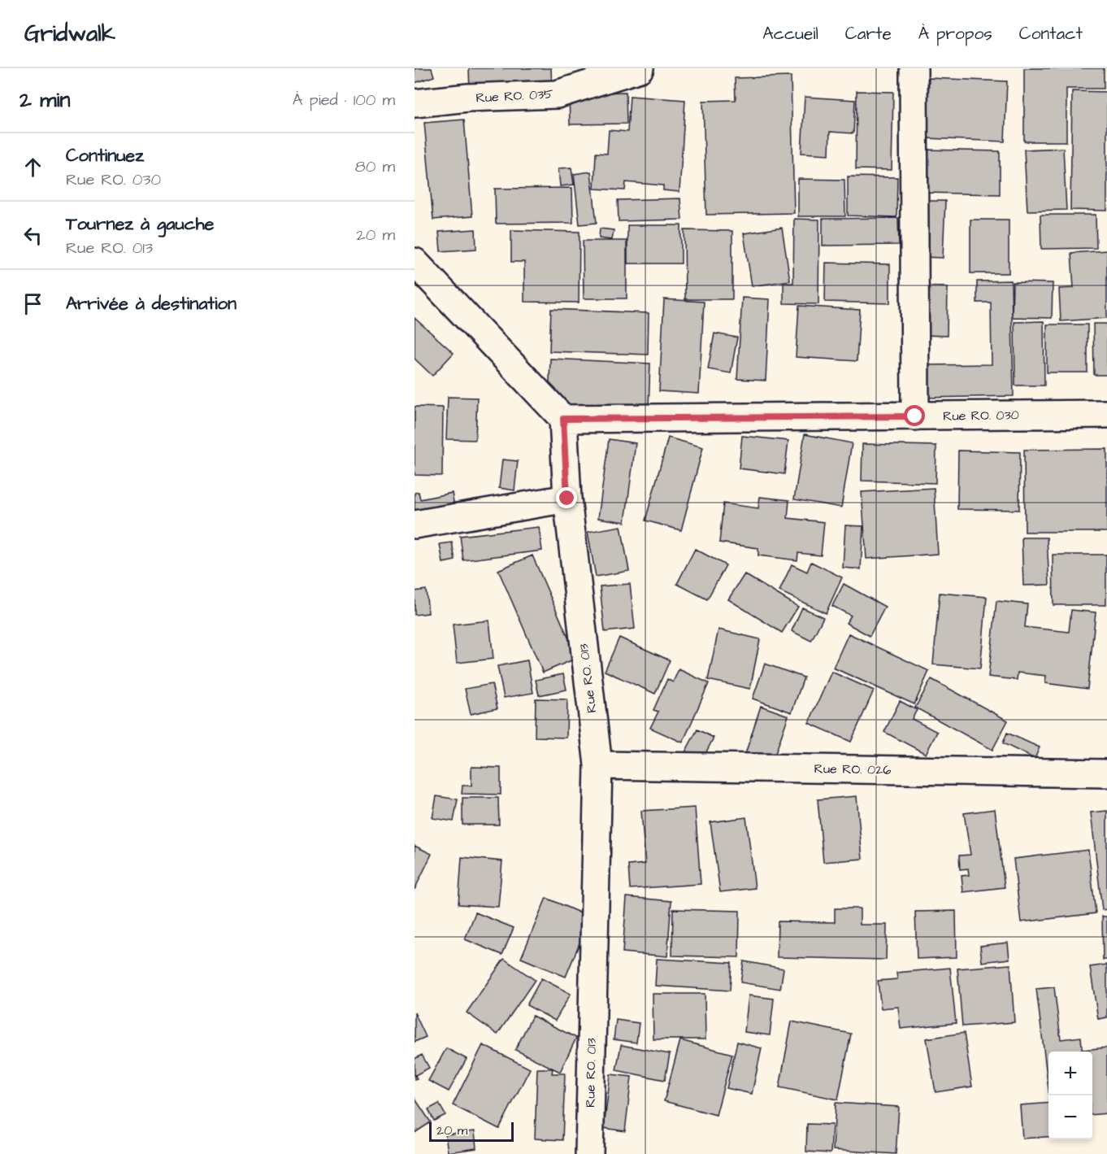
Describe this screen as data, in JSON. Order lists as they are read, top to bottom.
{
  "streets": {
    "street": [
      "Rue RO. 035",
      "Rue RO. 030",
      "Rue RO. 013",
      "Rue RO. 026"
    ]
  },
  "crossings": [
    ["Rue RO. 030", "Rue RO. 013"],
    ["Rue RO. 013", "Rue RO. 026"]
  ],
  "scale_bar": "20 m",
  "page": {
    "header": "Gridwalk",
    "nav": [
      "Accueil",
      "Carte",
      "À propos",
      "Contact"
    ],
    "heading": ["2 min", "À pied · 100 m"],
    "list": [
      ["Continuez", "Rue RO. 030", "80 m"],
      ["Tournez à gauche", "Rue RO. 013", "20 m"],
      "Arrivée à destination"
    ],
    "map_buttons": ["+", "−"],
    "scale": "20 m"
  }
}
